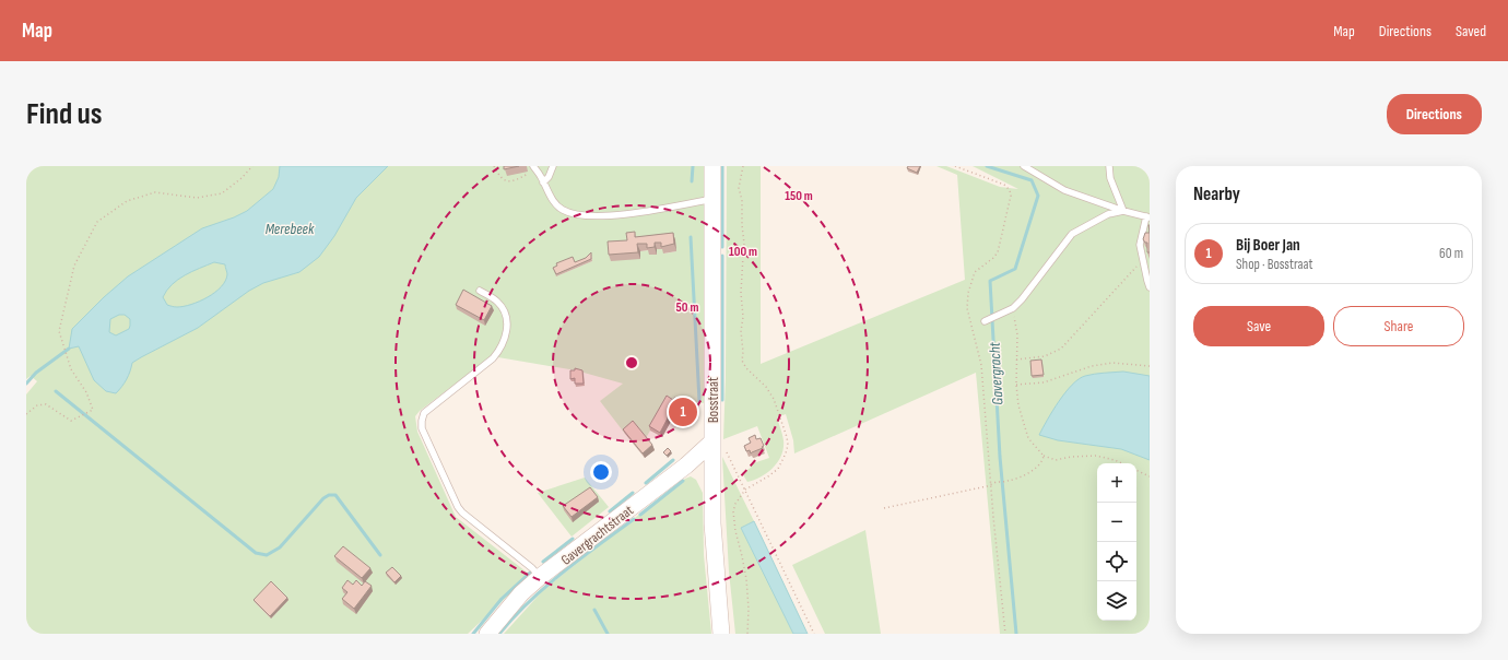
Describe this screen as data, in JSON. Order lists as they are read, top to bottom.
{
  "streets": {
    "street": ["Bosstraat", "Gavergrachtstraat"]
  },
  "crossings": [
    ["Bosstraat", "Gavergrachtstraat"]
  ],
  "water": ["Merebeek", "Gavergracht"],
  "page": {
    "header": "Map",
    "nav": ["Map", "Directions", "Saved"],
    "buttons": [
      "Directions",
      ["Save", "Share"]
    ],
    "title": "Find us",
    "heading": "Nearby",
    "list": [
      {
        "mark": "1",
        "name": "Bij Boer Jan",
        "note": "Shop · Bosstraat",
        "value": "60 m"
      }
    ],
    "pins": "1",
    "map_buttons": ["+", "−"]
  },
  "rings": ["150 m", "100 m", "50 m"]
}
